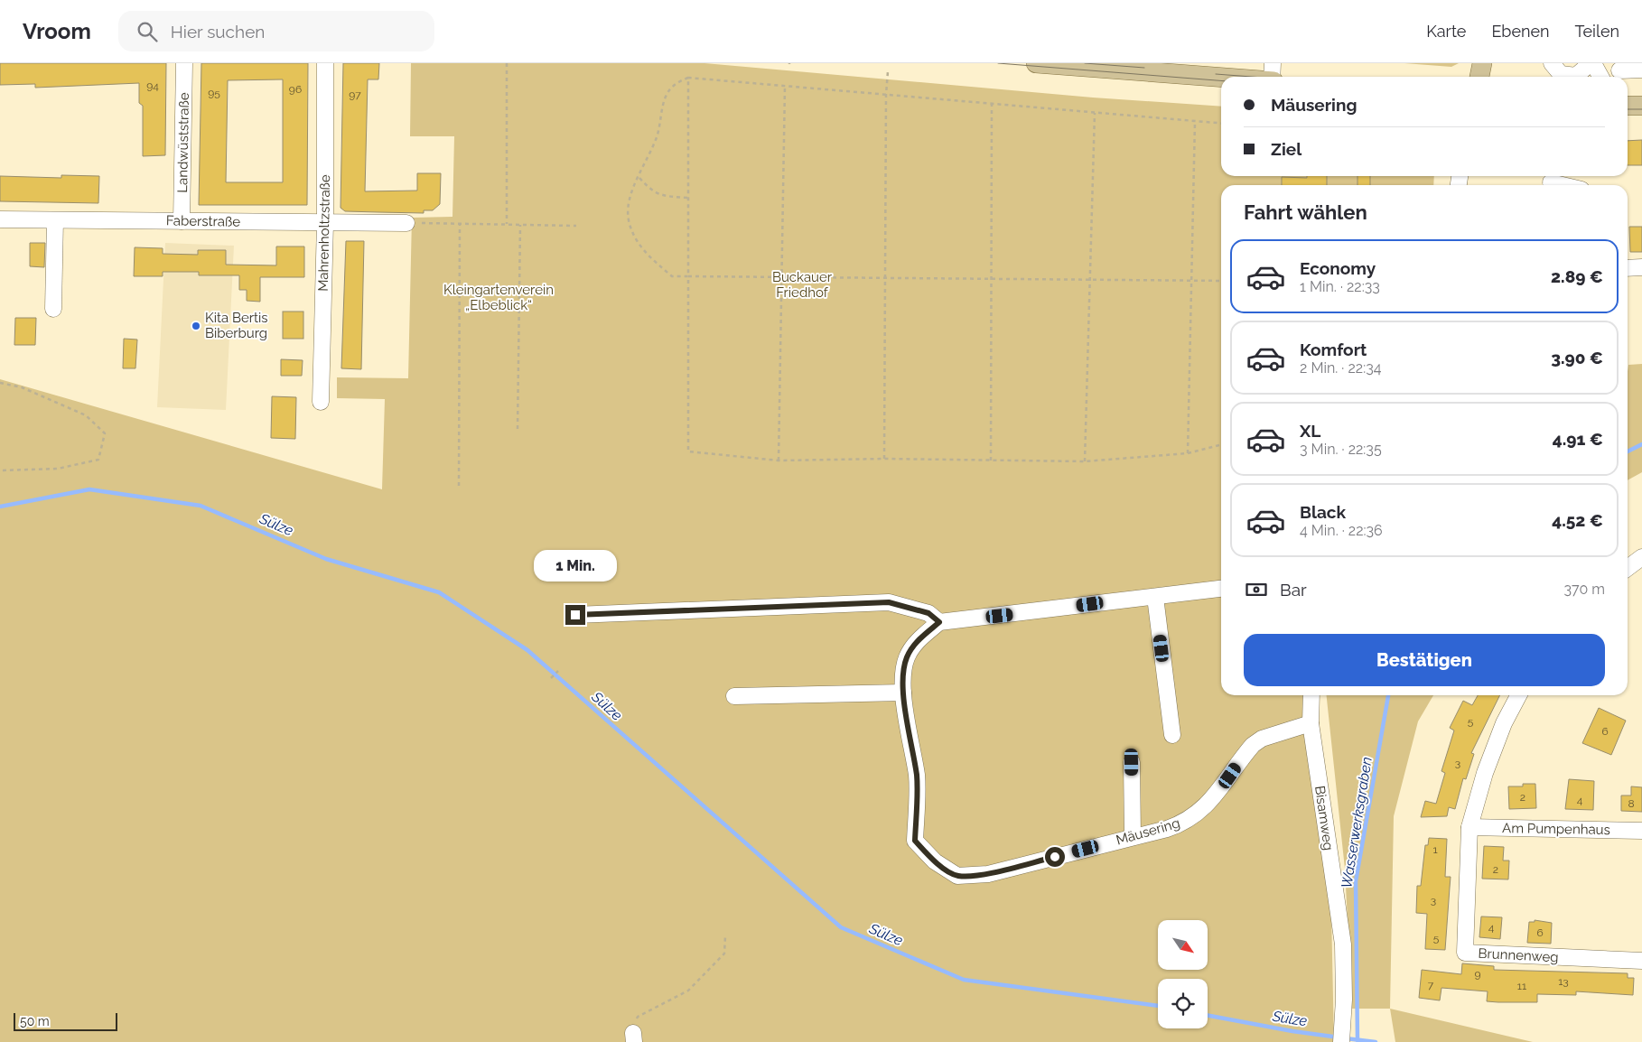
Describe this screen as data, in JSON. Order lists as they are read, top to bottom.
{
  "streets": {
    "street": [
      "Landwüststraße",
      "Faberstraße",
      "Mahrenholtzstraße",
      "Bisamweg",
      "Am Pumpenhaus",
      "Mäusering",
      "Brunnenweg"
    ]
  },
  "crossings": [
    ["Landwüststraße", "Faberstraße"],
    ["Faberstraße", "Mahrenholtzstraße"],
    ["Bisamweg", "Mäusering"],
    ["Am Pumpenhaus", "Brunnenweg"]
  ],
  "water": ["Sülze", "Wasserwerksgraben"],
  "parks": ["Buckauer Friedhof", "Kleingartenverein „Elbeblick“"],
  "places": ["Kita Bertis Biberburg"],
  "house_numbers": [
    "94",
    "96",
    "95",
    "97",
    "5",
    "6",
    "3",
    "2",
    "4",
    "8",
    "1",
    "2",
    "3",
    "4",
    "6",
    "5",
    "9",
    "13",
    "7",
    "11"
  ],
  "scale_bar": "50 m",
  "north": "bottom right",
  "page": {
    "header": "Vroom",
    "search": "Hier suchen",
    "nav": ["Karte", "Ebenen", "Teilen"],
    "banner": ["Mäusering", "Ziel"],
    "heading": "Fahrt wählen",
    "list": [
      {
        "name": "Economy",
        "note": "1 Min. · 22:33",
        "value": "2.89 €"
      },
      {
        "name": "Komfort",
        "note": "2 Min. · 22:34",
        "value": "3.90 €"
      },
      {
        "name": "XL",
        "note": "3 Min. · 22:35",
        "value": "4.91 €"
      },
      {
        "name": "Black",
        "note": "4 Min. · 22:36",
        "value": "4.52 €"
      }
    ],
    "bubble": "1 Min.",
    "pay": ["Bar", "370 m"],
    "buttons": "Bestätigen",
    "scale": "50 m"
  }
}
